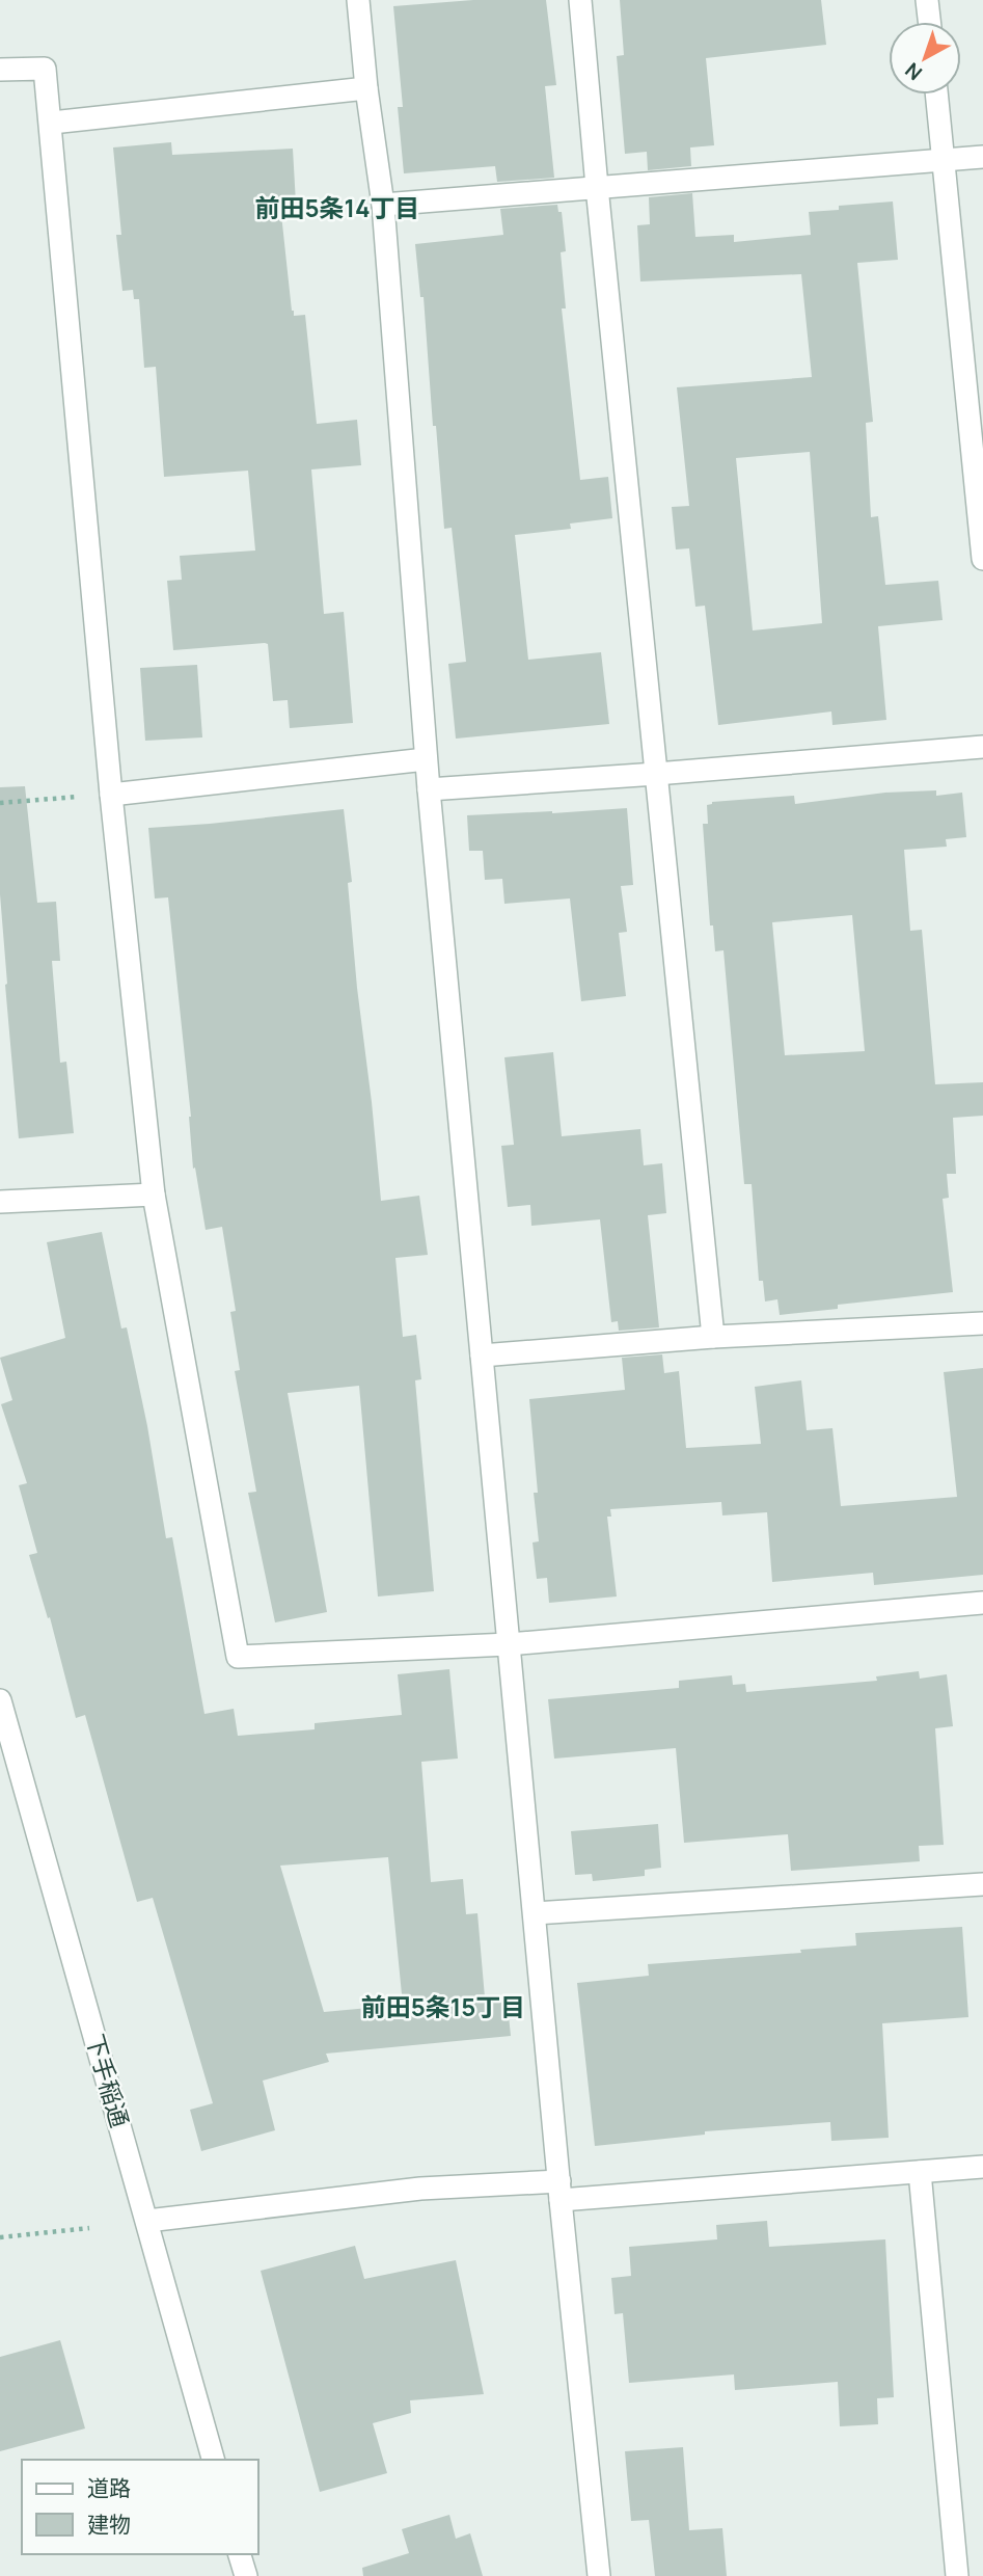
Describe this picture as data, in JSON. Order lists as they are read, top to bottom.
{
  "streets": {
    "street": ["下手稲通"]
  },
  "districts": ["前田5条14丁目", "前田5条15丁目"],
  "legend": ["道路", "建物"],
  "north": "bottom left"
}
